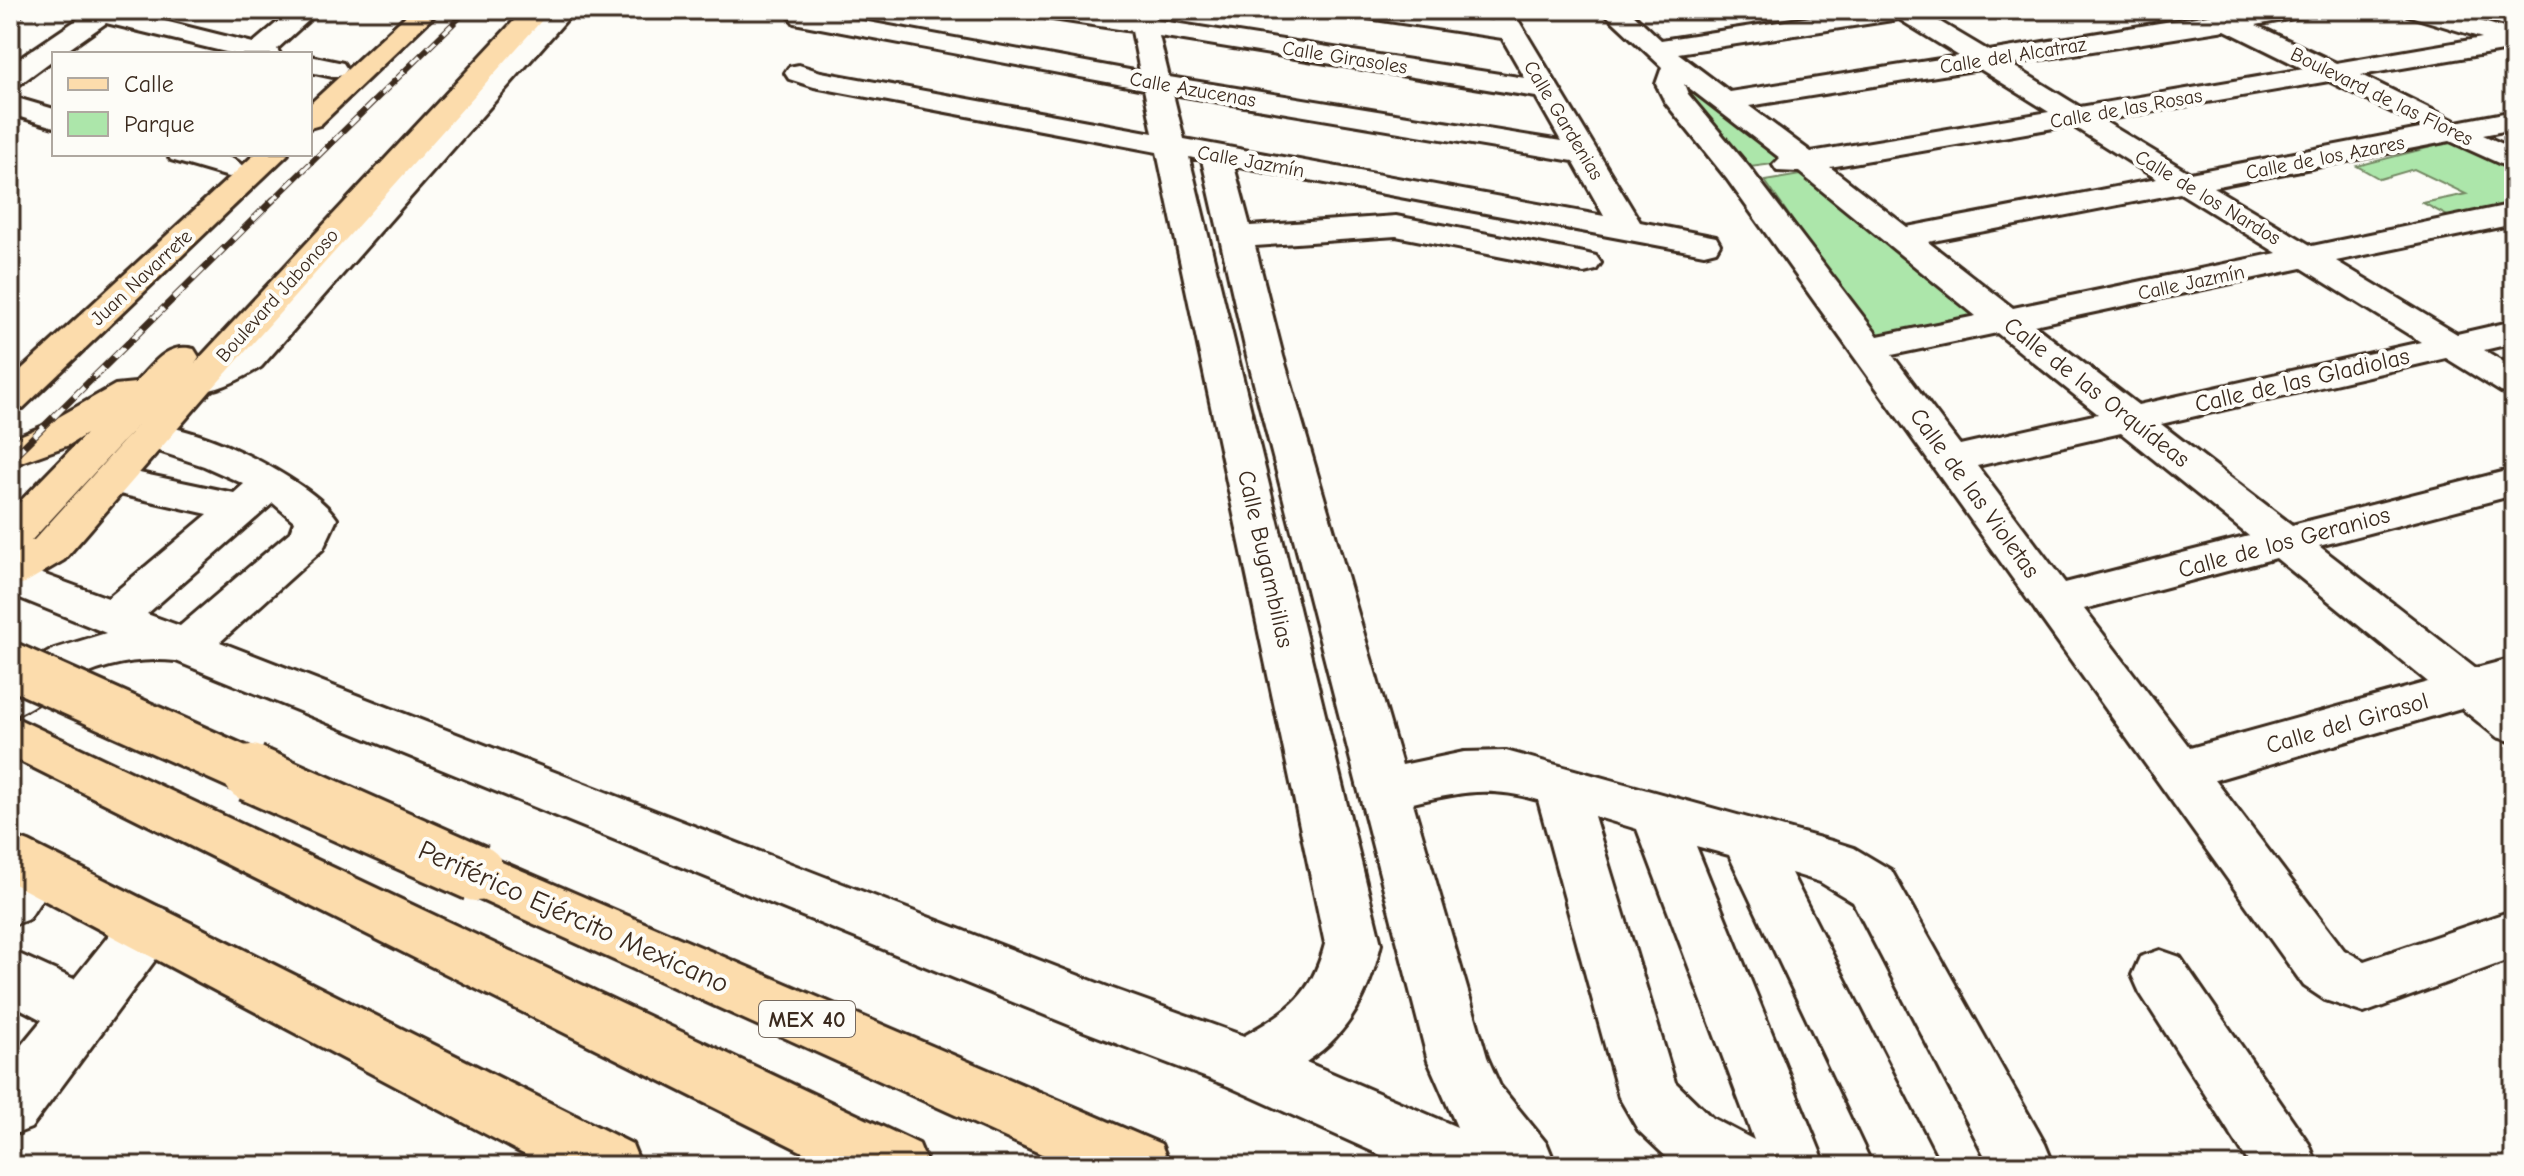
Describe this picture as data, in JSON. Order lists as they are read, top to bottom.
{
  "streets": {
    "main road": [
      "Juan Navarrete",
      "Boulevard Jabonoso",
      "Periférico Ejército Mexicano",
      "MEX 40"
    ],
    "street": [
      "Calle del Alcatraz",
      "Calle Girasoles",
      "Calle Azucenas",
      "Boulevard de las Flores",
      "Calle de las Rosas",
      "Calle Gardenias",
      "Calle de los Azares",
      "Calle Jazmín",
      "Calle de los Nardos",
      "Calle de las Gladiolas",
      "Calle de las Orquídeas",
      "Calle de las Violetas",
      "Calle de los Geranios",
      "Calle Bugambilias",
      "Calle del Girasol"
    ]
  },
  "crossings": [
    ["Calle del Alcatraz", "Boulevard de las Flores"],
    ["Calle del Alcatraz", "Calle de los Nardos"],
    ["Calle del Alcatraz", "Calle de las Orquídeas"],
    ["Calle Girasoles", "Calle Gardenias"],
    ["Calle Girasoles", "Calle Bugambilias"],
    ["Calle Azucenas", "Calle Gardenias"],
    ["Calle Azucenas", "Calle Bugambilias"],
    ["Boulevard de las Flores", "Calle de las Rosas"],
    ["Boulevard de las Flores", "Calle de los Azares"],
    ["Calle de las Rosas", "Calle de los Nardos"],
    ["Calle de las Rosas", "Calle de las Orquídeas"],
    ["Calle de las Rosas", "Calle de las Violetas"],
    ["Calle Gardenias", "Calle Jazmín"],
    ["Calle de los Azares", "Calle de los Nardos"],
    ["Calle de los Azares", "Calle de las Orquídeas"],
    ["Calle Jazmín", "Calle de los Nardos"],
    ["Calle Jazmín", "Calle de las Orquídeas"],
    ["Calle Jazmín", "Calle de las Violetas"],
    ["Calle Jazmín", "Calle Bugambilias"],
    ["Calle de los Nardos", "Calle de las Gladiolas"],
    ["Calle de las Gladiolas", "Calle de las Orquídeas"],
    ["Calle de las Gladiolas", "Calle de las Violetas"],
    ["Calle de las Orquídeas", "Calle de las Violetas"],
    ["Calle de las Orquídeas", "Calle de los Geranios"],
    ["Calle de las Orquídeas", "Calle del Girasol"],
    ["Calle de las Violetas", "Calle de los Geranios"],
    ["Calle de las Violetas", "Calle del Girasol"]
  ],
  "legend": ["Calle", "Parque"]
}
